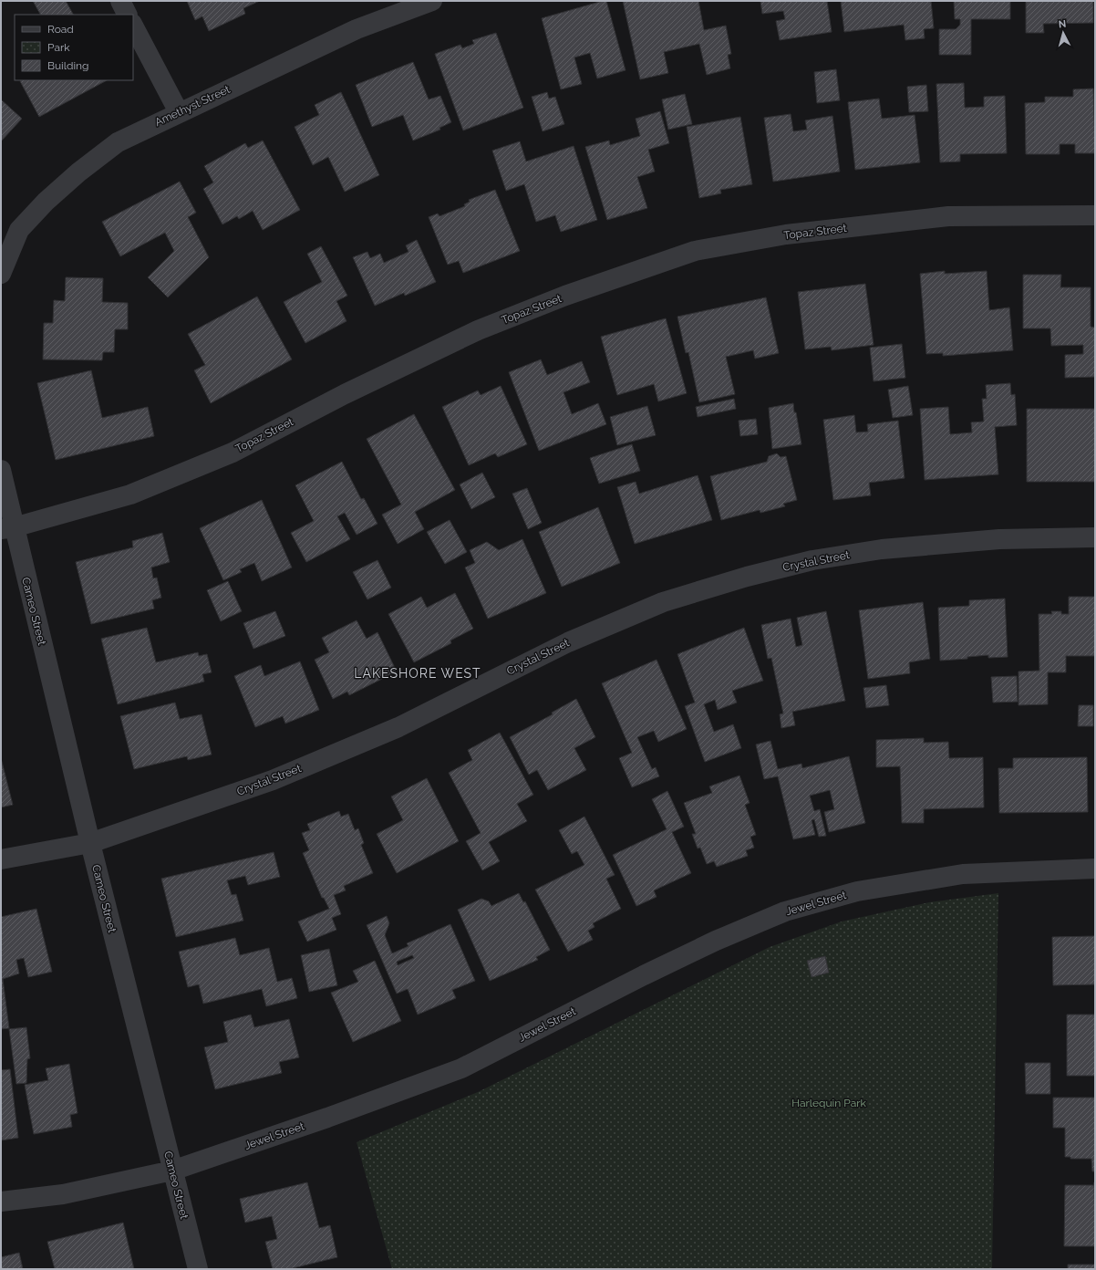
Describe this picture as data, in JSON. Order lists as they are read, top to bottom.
{
  "streets": {
    "street": [
      "Amethyst Street",
      "Topaz Street",
      "Crystal Street",
      "Cameo Street",
      "Jewel Street"
    ]
  },
  "crossings": [
    ["Topaz Street", "Cameo Street"],
    ["Crystal Street", "Cameo Street"],
    ["Cameo Street", "Jewel Street"]
  ],
  "districts": ["LAKESHORE WEST"],
  "parks": ["Harlequin Park"],
  "legend": ["Road", "Park", "Building"],
  "north": "top"
}
